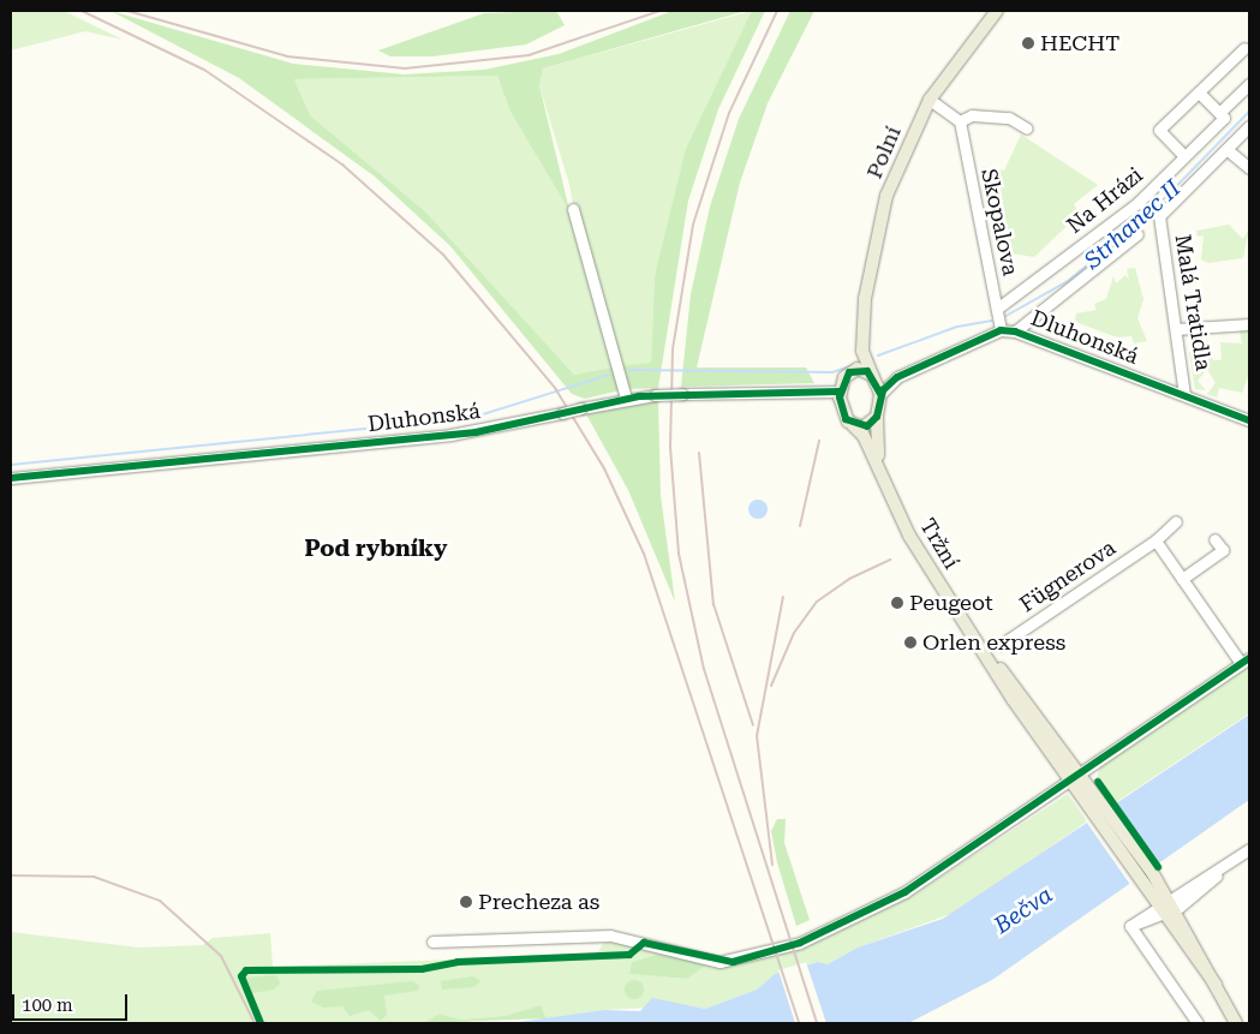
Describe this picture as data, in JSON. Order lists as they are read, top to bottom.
{
  "streets": {
    "main road": ["Polní", "Dluhonská", "Tržní"],
    "street": [
      "Na Hrázi",
      "Skopalova",
      "Malá Tratidla",
      "Fügnerova"
    ]
  },
  "crossings": [
    ["Polní", "Dluhonská"],
    ["Polní", "Tržní"],
    ["Na Hrázi", "Skopalova"],
    ["Skopalova", "Dluhonská"],
    ["Malá Tratidla", "Dluhonská"],
    ["Dluhonská", "Tržní"]
  ],
  "districts": ["Pod rybníky"],
  "water": ["Strhanec II", "Bečva"],
  "places": [
    "HECHT",
    "Peugeot",
    "Orlen express",
    "Precheza as"
  ],
  "scale_bar": "100 m"
}
